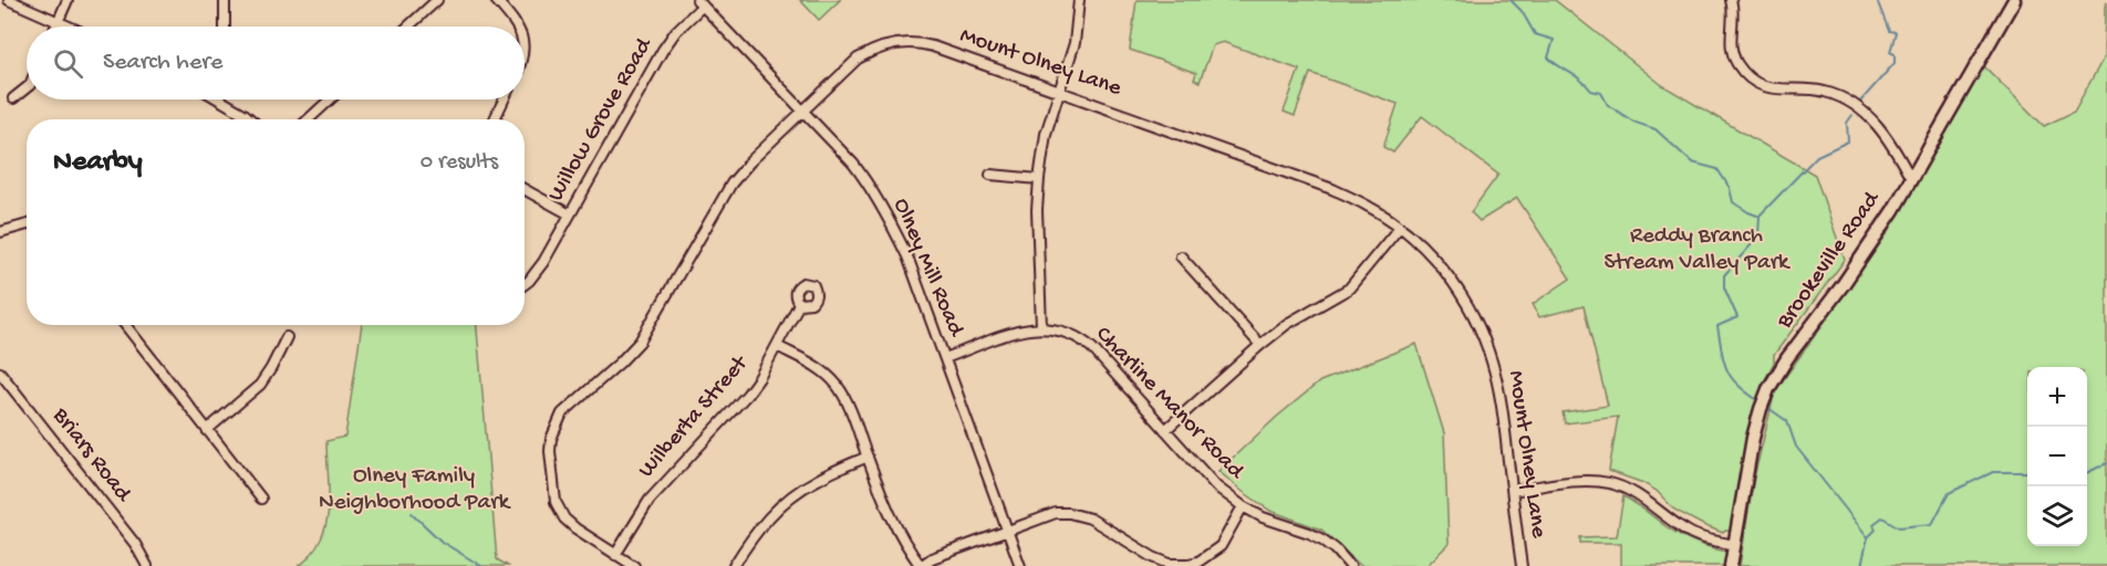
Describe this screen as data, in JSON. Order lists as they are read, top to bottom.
{
  "streets": {
    "street": [
      "Mount Olney Lane",
      "Willow Grove Road",
      "Brookeville Road",
      "Olney Mill Road",
      "Charline Manor Road",
      "Wilberta Street",
      "Briars Road"
    ]
  },
  "crossings": [
    ["Mount Olney Lane", "Olney Mill Road"],
    ["Mount Olney Lane", "Wilberta Street"],
    ["Willow Grove Road", "Olney Mill Road"],
    ["Olney Mill Road", "Charline Manor Road"]
  ],
  "parks": ["Reddy Branch Stream Valley Park", "Olney Family Neighborhood Park"],
  "page": {
    "search": "Search here",
    "heading": ["Nearby", "0 results"],
    "map_buttons": ["+", "−"]
  }
}
